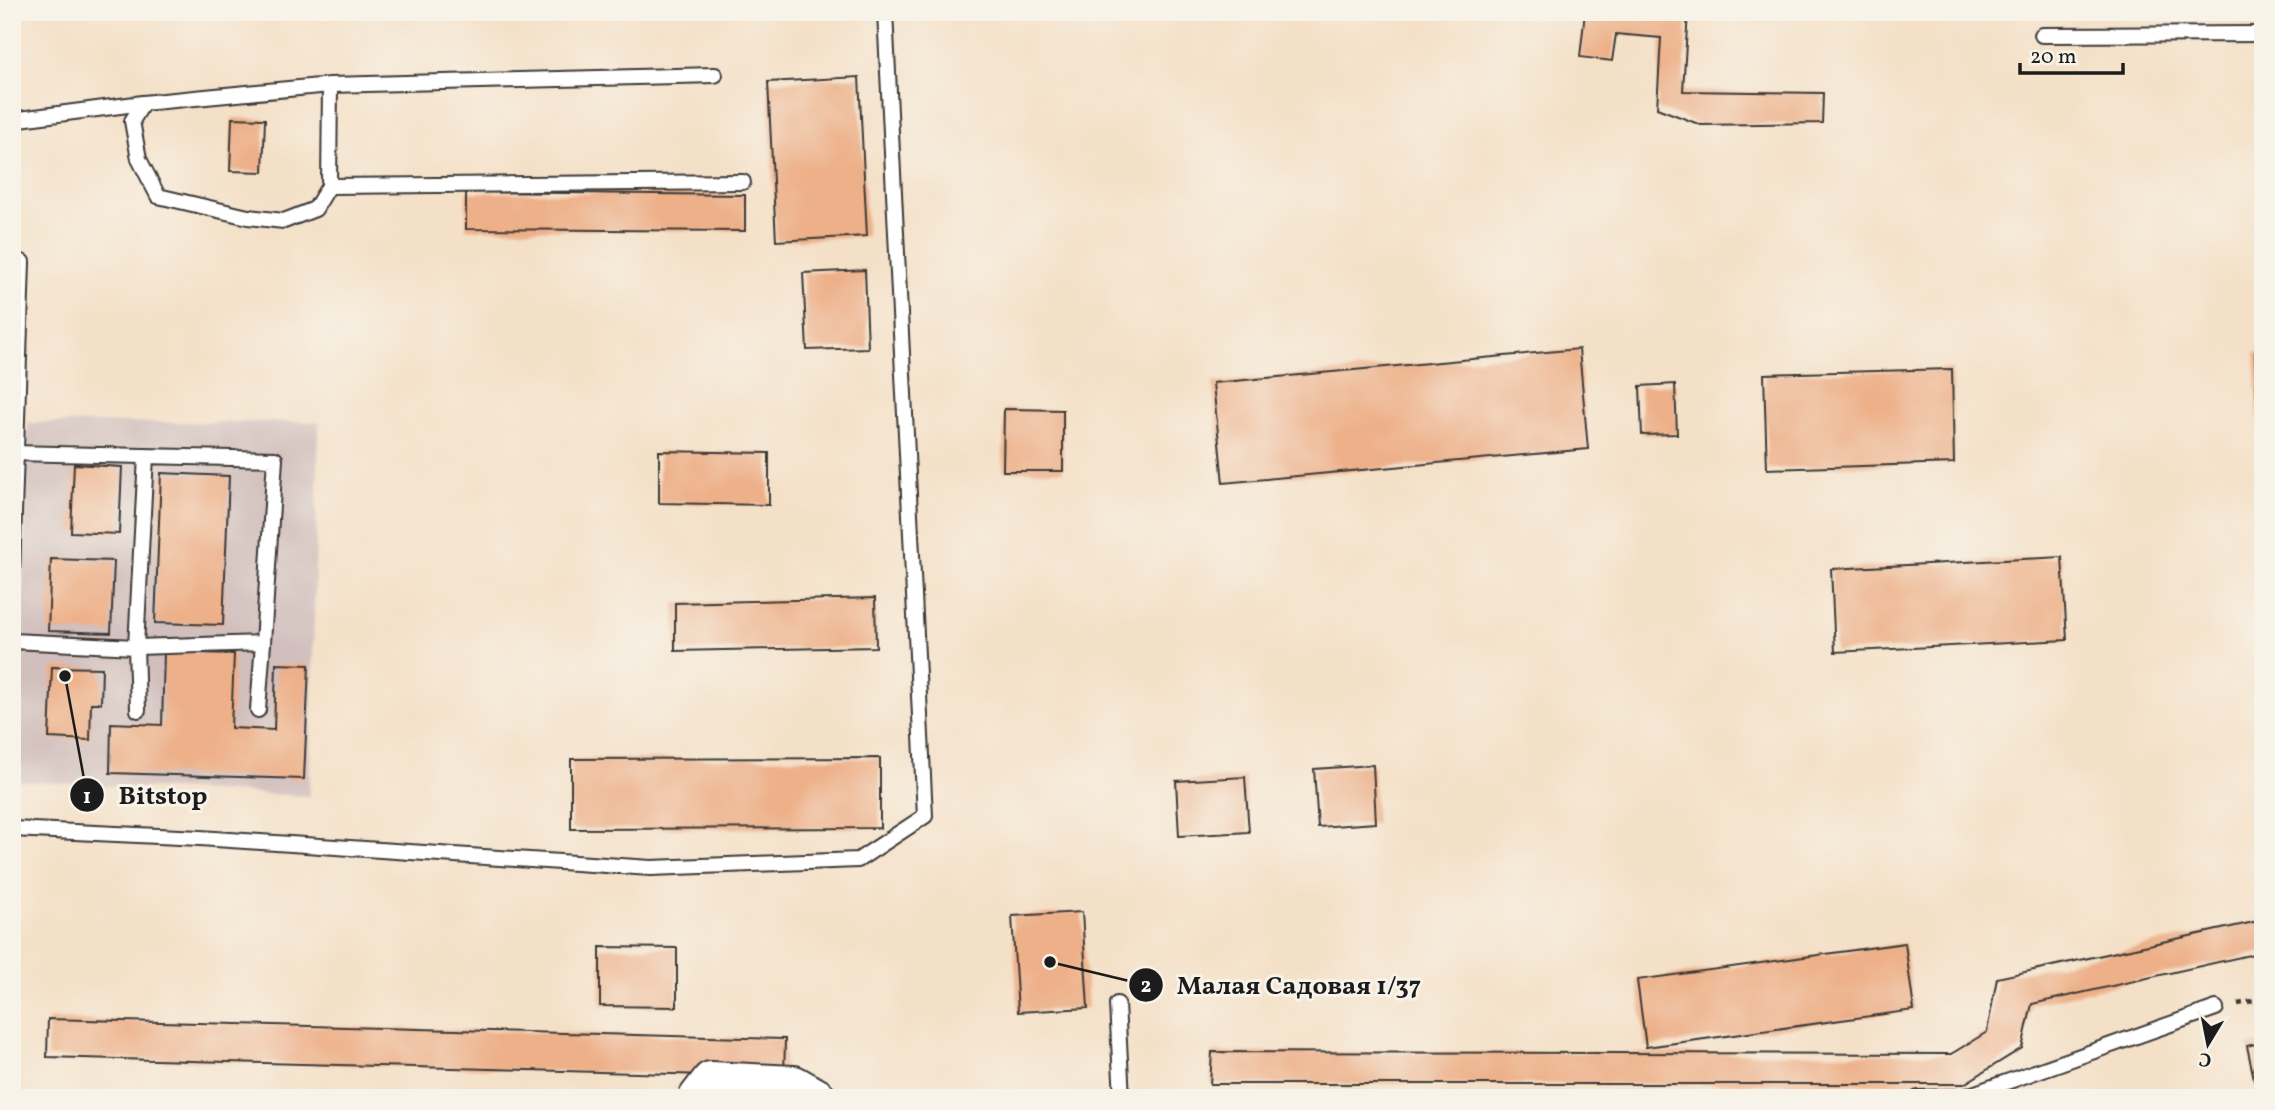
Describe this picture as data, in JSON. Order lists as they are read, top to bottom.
{
  "places": ["Bitstop", "Малая Садовая 1/37"],
  "scale_bar": "20 m",
  "north": "bottom"
}
